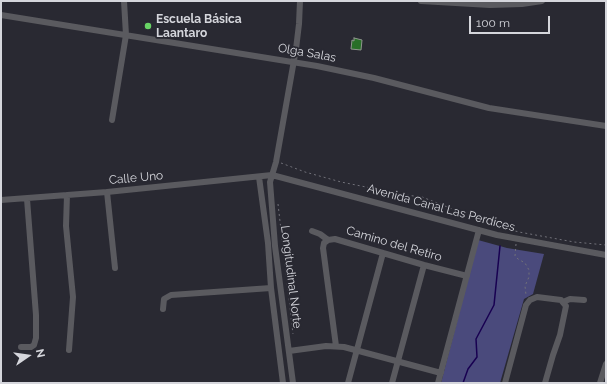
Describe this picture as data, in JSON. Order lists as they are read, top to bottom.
{
  "streets": {
    "street": [
      "Olga Salas",
      "Calle Uno",
      "Avenida Canal Las Perdices",
      "Camino del Retiro",
      "Longitudinal Norte"
    ]
  },
  "crossings": [
    ["Olga Salas", "Longitudinal Norte"],
    ["Calle Uno", "Avenida Canal Las Perdices"],
    ["Calle Uno", "Longitudinal Norte"],
    ["Avenida Canal Las Perdices", "Longitudinal Norte"]
  ],
  "places": ["Escuela Básica Laantaro"],
  "scale_bar": "100 m",
  "north": "right"
}
